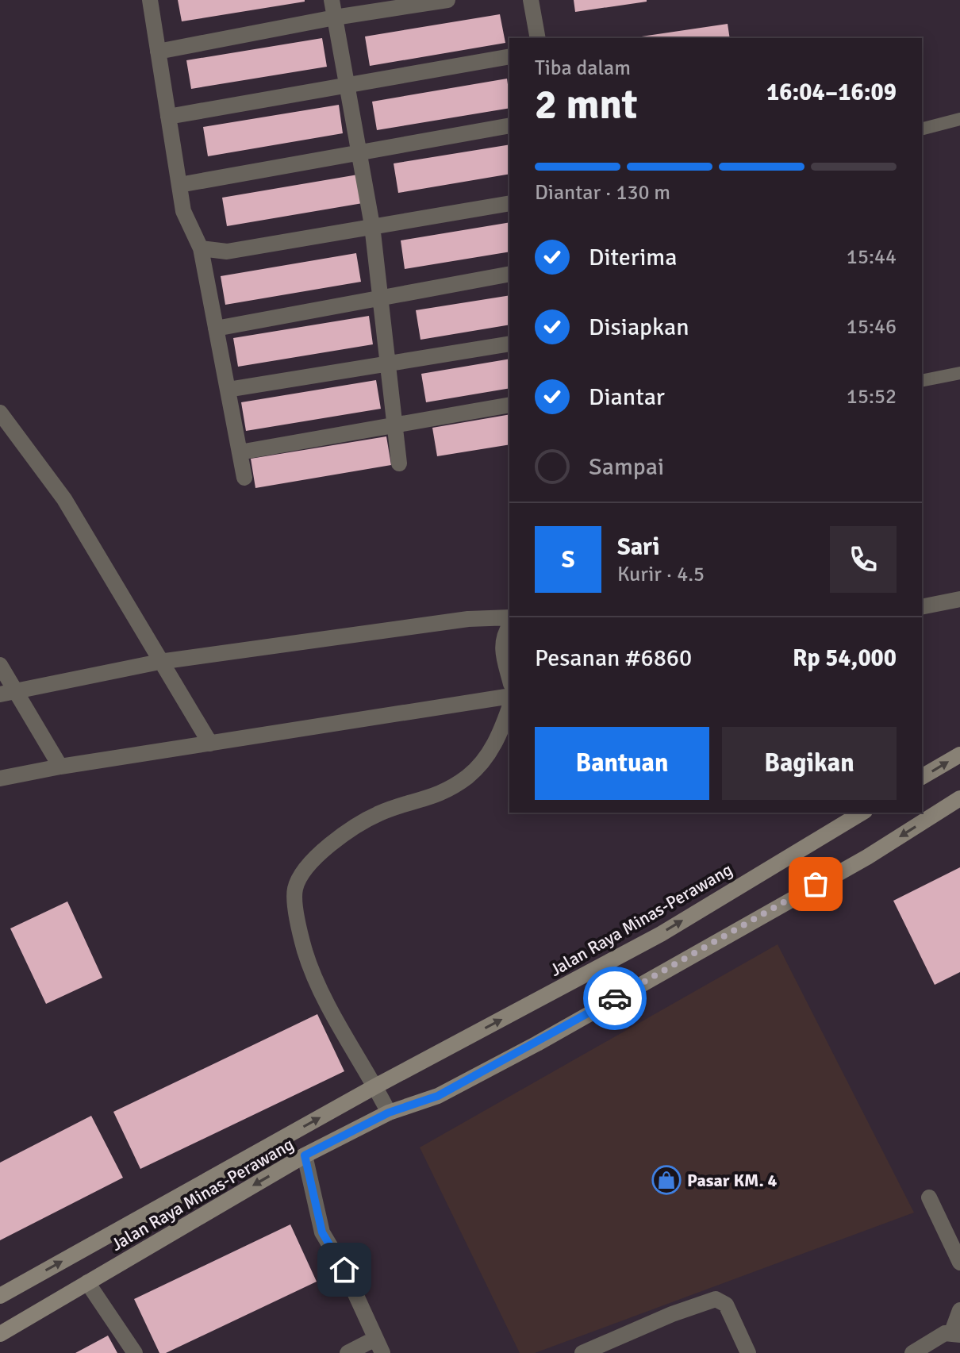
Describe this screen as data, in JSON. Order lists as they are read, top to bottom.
{
  "streets": {
    "main road": ["Jalan Raya Minas-Perawang"]
  },
  "places": {
    "shop": ["Pasar KM. 4"]
  },
  "page": {
    "heading": ["2 mnt", "Tiba dalam", "16:04–16:09"],
    "panel": [
      "Sari",
      "Kurir · 4.5",
      "Pesanan #6860",
      "Rp 54,000"
    ],
    "bar": "Diantar · 130 m",
    "list": [
      ["Diterima", "15:44"],
      ["Disiapkan", "15:46"],
      ["Diantar", "15:52"],
      "Sampai"
    ],
    "round": "S",
    "buttons": ["Bantuan", "Bagikan"]
  }
}
